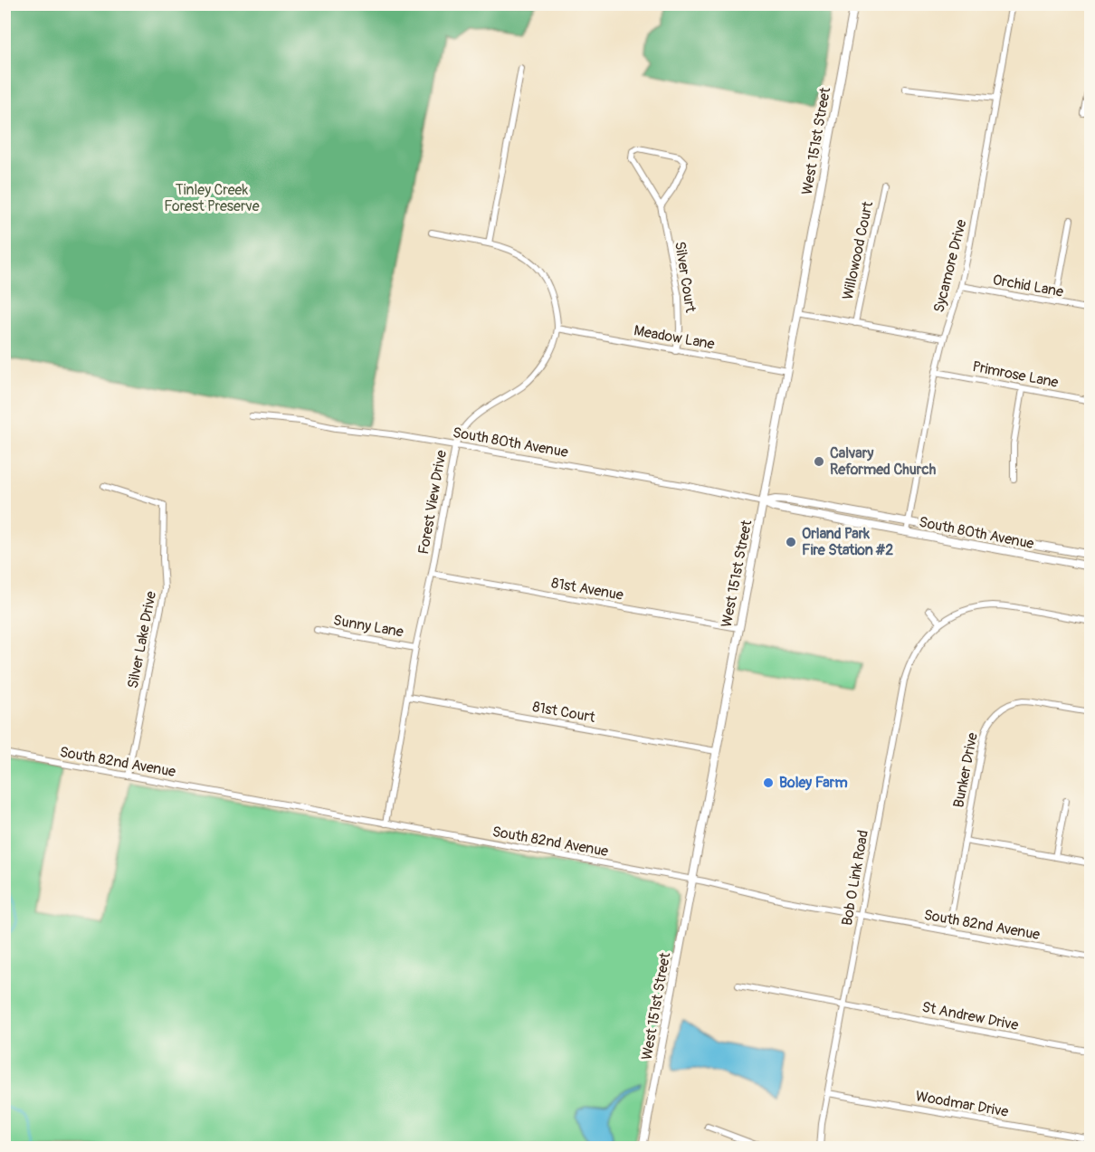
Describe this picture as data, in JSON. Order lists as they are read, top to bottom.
{
  "streets": {
    "street": [
      "West 151st Street",
      "Willowood Court",
      "Sycamore Drive",
      "Silver Court",
      "Orchid Lane",
      "Meadow Lane",
      "Primrose Lane",
      "South 80th Avenue",
      "Forest View Drive",
      "81st Avenue",
      "Sunny Lane",
      "Silver Lake Drive",
      "81st Court",
      "South 82nd Avenue",
      "Bunker Drive",
      "Bob O Link Road",
      "St Andrew Drive",
      "Woodmar Drive"
    ]
  },
  "crossings": [
    ["West 151st Street", "Meadow Lane"],
    ["West 151st Street", "South 80th Avenue"],
    ["West 151st Street", "81st Avenue"],
    ["West 151st Street", "81st Court"],
    ["West 151st Street", "South 82nd Avenue"],
    ["Sycamore Drive", "Orchid Lane"],
    ["Sycamore Drive", "Primrose Lane"],
    ["Sycamore Drive", "South 80th Avenue"],
    ["Silver Court", "Meadow Lane"],
    ["Meadow Lane", "Forest View Drive"],
    ["South 80th Avenue", "Forest View Drive"],
    ["Forest View Drive", "81st Avenue"],
    ["Forest View Drive", "Sunny Lane"],
    ["Forest View Drive", "81st Court"],
    ["Forest View Drive", "South 82nd Avenue"],
    ["Silver Lake Drive", "South 82nd Avenue"],
    ["South 82nd Avenue", "Bunker Drive"],
    ["South 82nd Avenue", "Bob O Link Road"],
    ["Bob O Link Road", "St Andrew Drive"],
    ["Bob O Link Road", "Woodmar Drive"]
  ],
  "parks": ["Tinley Creek Forest Preserve"],
  "places": ["Calvary Reformed Church", "Orland Park Fire Station #2", "Boley Farm"]
}
